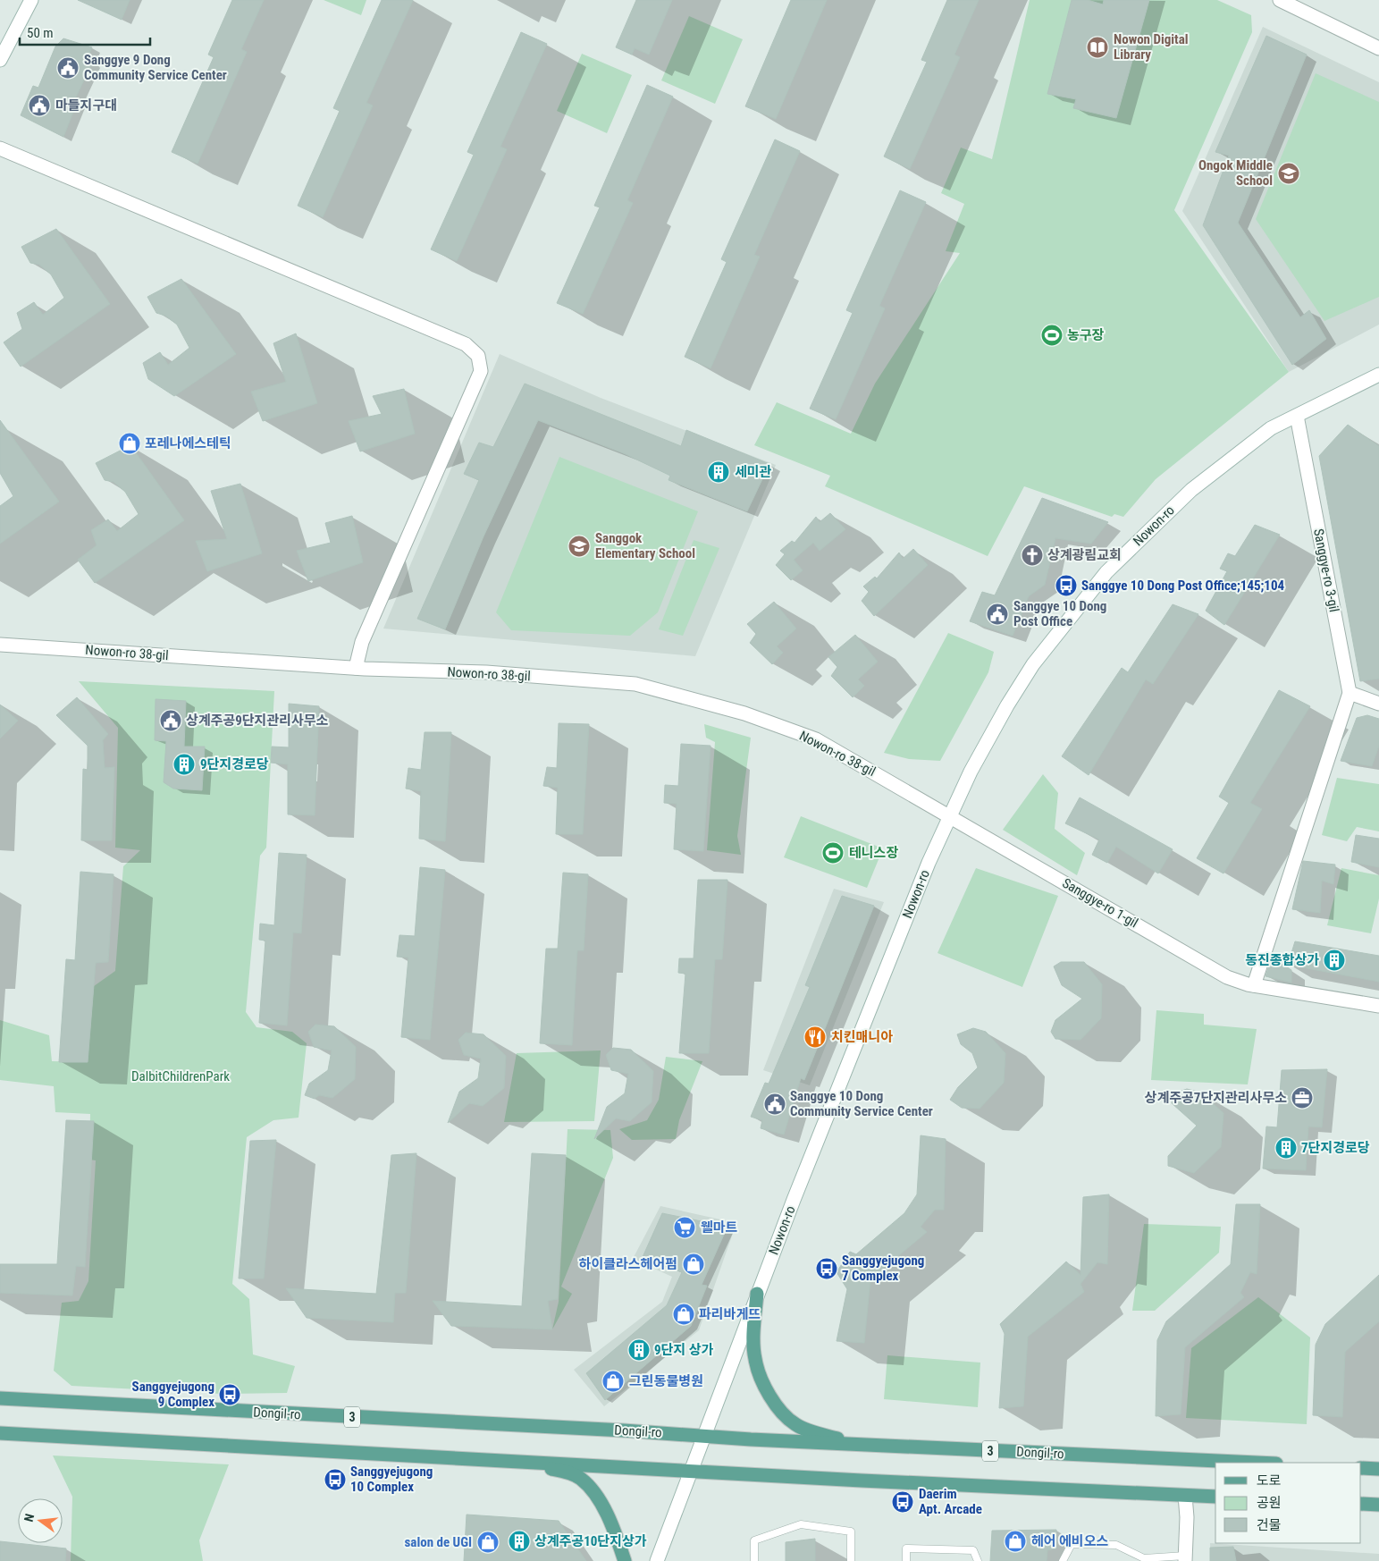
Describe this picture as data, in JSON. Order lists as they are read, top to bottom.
{
  "streets": {
    "main road": ["Dongil-ro", "3"],
    "street": [
      "Nowon-ro",
      "Sanggye-ro 3-gil",
      "Nowon-ro 38-gil",
      "Sanggye-ro 1-gil"
    ]
  },
  "crossings": [
    ["Nowon-ro", "Sanggye-ro 3-gil"],
    ["Nowon-ro", "Nowon-ro 38-gil"],
    ["Nowon-ro", "Sanggye-ro 1-gil"],
    ["Nowon-ro", "Dongil-ro"],
    ["Nowon-ro 38-gil", "Sanggye-ro 1-gil"]
  ],
  "parks": ["DalbitChildrenPark"],
  "places": {
    "library": ["Nowon Digital Library"],
    "public building": [
      "Sanggye 9 Dong Community Service Center",
      "마들지구대",
      "Sanggye 10 Dong Post Office",
      "상계주공9단지관리사무소",
      "Sanggye 10 Dong Community Service Center"
    ],
    "school or university": ["Ongok Middle School", "Sanggok Elementary School"],
    "sports": ["농구장", "테니스장"],
    "shop": [
      "포레나에스테틱",
      "하이클라스헤어펌",
      "파리바게뜨",
      "그린동물병원",
      "헤어 에비오스",
      "salon de UGI"
    ],
    "building": [
      "세미관",
      "9단지경로당",
      "동진종합상가",
      "7단지경로당",
      "9단지 상가",
      "상계주공10단지상가"
    ],
    "church": ["상계광림교회"],
    "bus stop": [
      "Sanggye 10 Dong Post Office;145;104",
      "Sanggyejugong 7 Complex",
      "Sanggyejugong 9 Complex",
      "Sanggyejugong 10 Complex",
      "Daerim Apt. Arcade"
    ],
    "restaurant": ["치킨매니아"],
    "office": ["상계주공7단지관리사무소"],
    "supermarket": ["웰마트"]
  },
  "legend": ["도로", "공원", "건물"],
  "scale_bar": "50 m",
  "north": "left"
}
